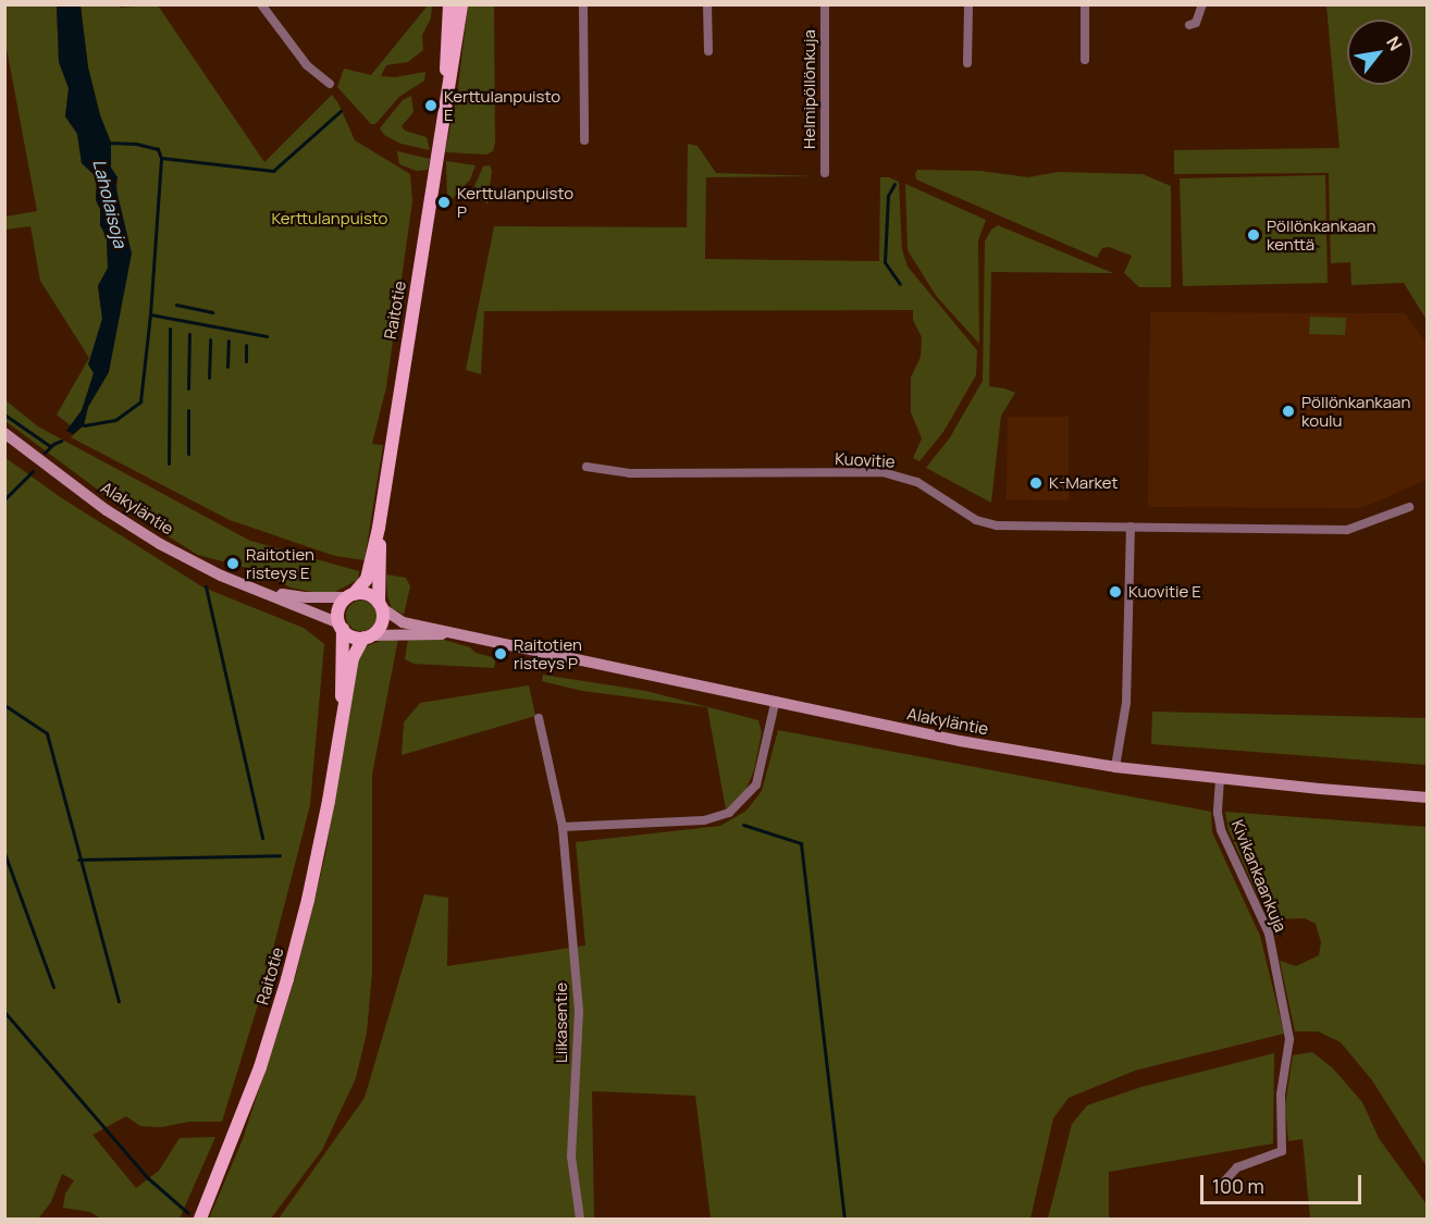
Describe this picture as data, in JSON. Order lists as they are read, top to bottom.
{
  "streets": {
    "main road": ["Raitotie", "Alakyläntie"],
    "street": [
      "Helmipöllönkuja",
      "Kuovitie",
      "Kivikankaankuja",
      "Liikasentie"
    ]
  },
  "crossings": [
    ["Raitotie", "Alakyläntie"],
    ["Alakyläntie", "Kivikankaankuja"]
  ],
  "water": ["Laholaisoja"],
  "parks": ["Kerttulanpuisto"],
  "places": [
    "Kerttulanpuisto E",
    "Kerttulanpuisto P",
    "Pöllönkankaan kenttä",
    "Pöllönkankaan koulu",
    "K-Market",
    "Raitotien risteys E",
    "Kuovitie E",
    "Raitotien risteys P"
  ],
  "scale_bar": "100 m",
  "north": "top right"
}
